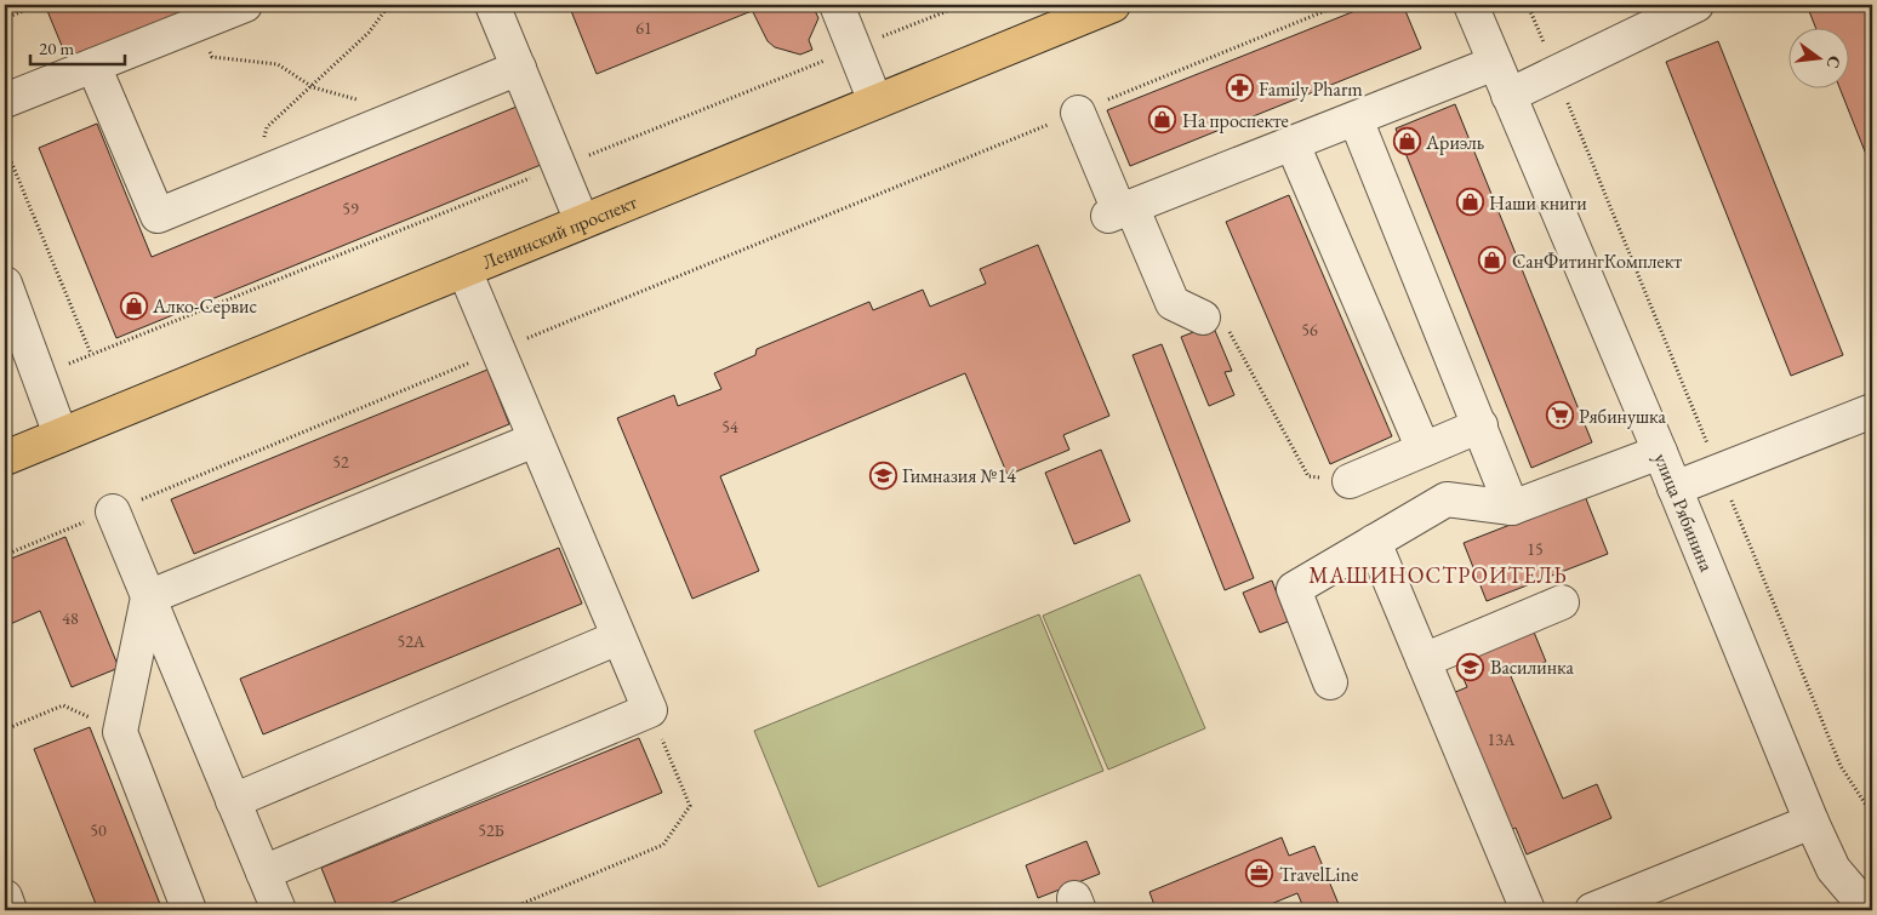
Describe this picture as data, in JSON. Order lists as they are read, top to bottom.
{
  "streets": {
    "main road": ["Ленинский проспект"],
    "street": ["улица Рябинина"]
  },
  "districts": ["МАШИНОСТРОИТЕЛЬ"],
  "places": {
    "pharmacy": ["Family Pharm"],
    "shop": [
      "На проспекте",
      "Ариэль",
      "Наши книги",
      "СанФитингКомплект",
      "Алко-Сервис"
    ],
    "supermarket": ["Рябинушка"],
    "school or university": ["Гимназия №14", "Василинка"],
    "office": ["TravelLine"]
  },
  "house_numbers": [
    "61",
    "59",
    "56",
    "54",
    "52",
    "15",
    "48",
    "52А",
    "13А",
    "50",
    "52Б"
  ],
  "scale_bar": "20 m",
  "north": "right"
}
